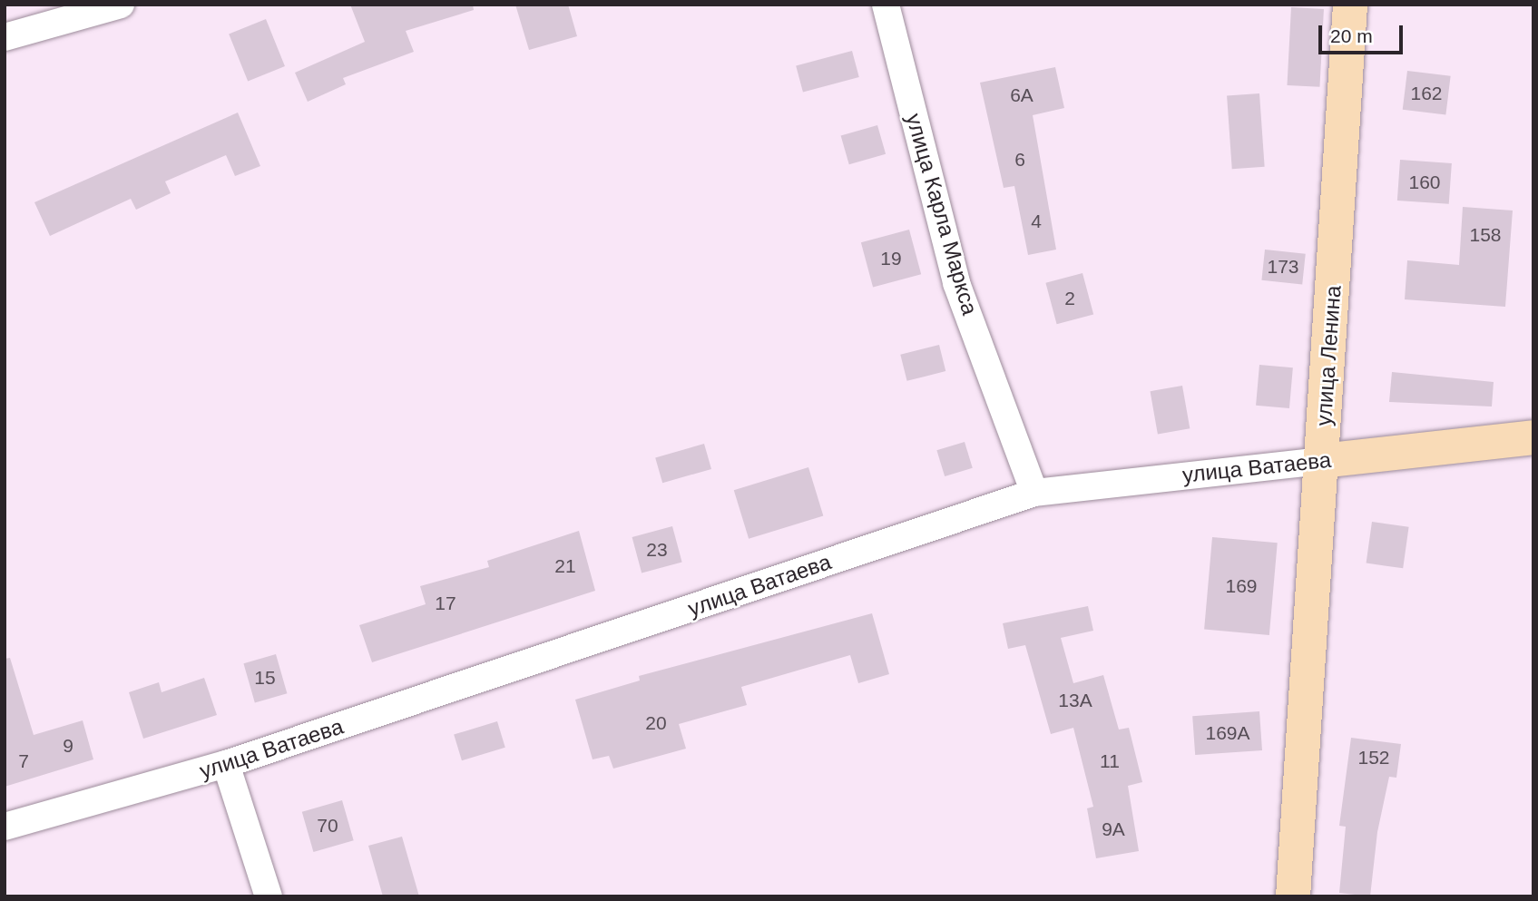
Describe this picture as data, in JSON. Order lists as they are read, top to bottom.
{
  "streets": {
    "street": ["улица Карла Маркса", "улица Ленина", "улица Ватаева"]
  },
  "crossings": [
    ["улица Карла Маркса", "улица Ватаева"],
    ["улица Ленина", "улица Ватаева"]
  ],
  "house_numbers": [
    "162",
    "6А",
    "6",
    "160",
    "4",
    "158",
    "19",
    "173",
    "2",
    "23",
    "21",
    "169",
    "17",
    "15",
    "13А",
    "20",
    "169А",
    "9",
    "152",
    "7",
    "11",
    "70",
    "9А"
  ],
  "scale_bar": "20 m"
}
